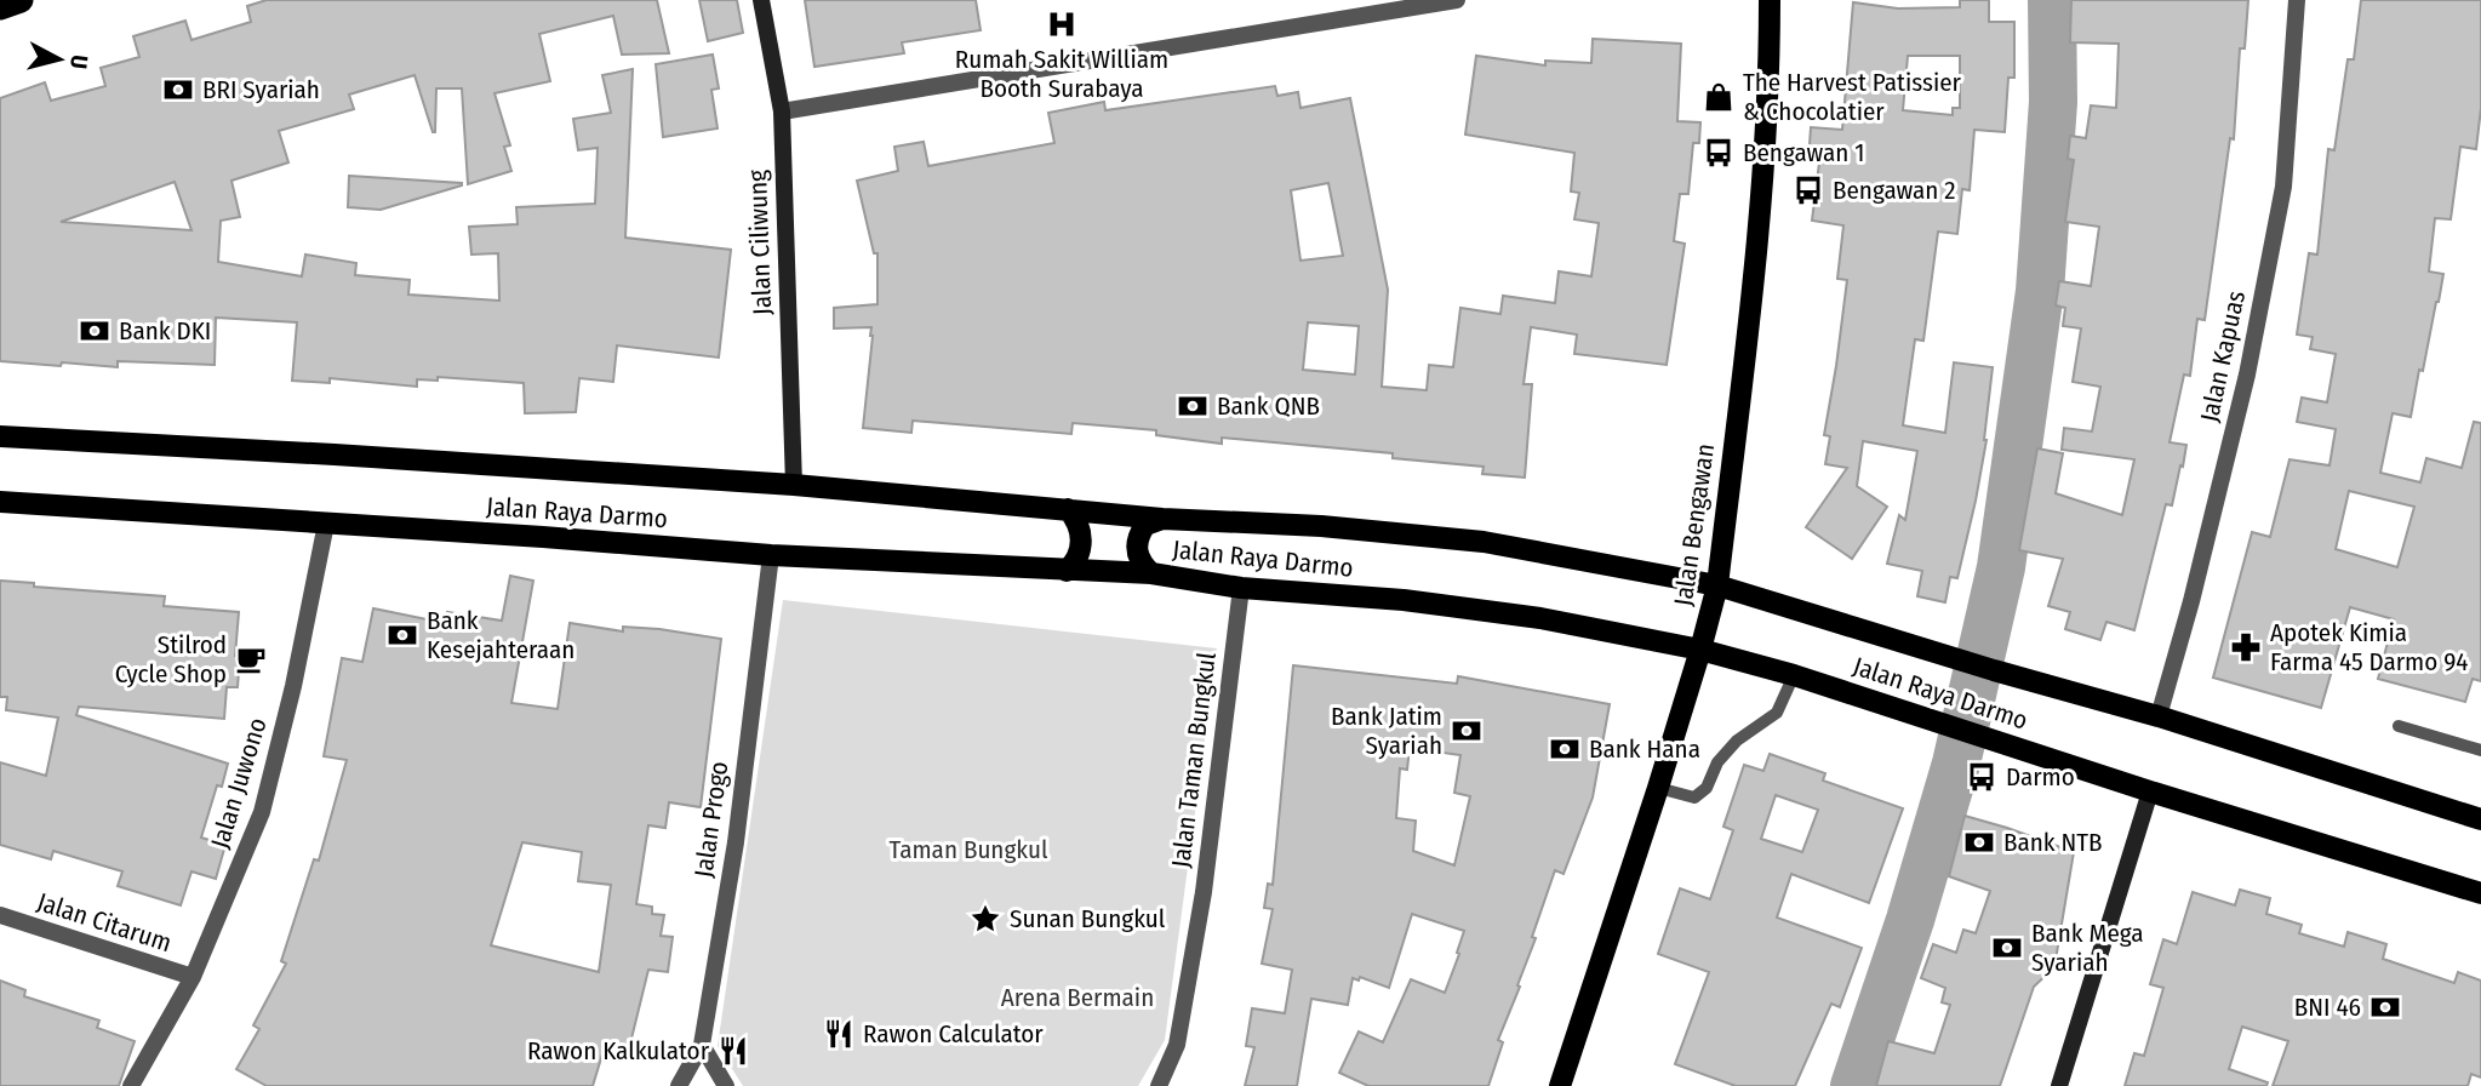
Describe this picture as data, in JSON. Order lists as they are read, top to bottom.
{
  "streets": {
    "main road": ["Jalan Ciliwung", "Jalan Raya Darmo", "Jalan Bengawan"],
    "street": [
      "Jalan Kapuas",
      "Jalan Taman Bungkul",
      "Jalan Juwono",
      "Jalan Progo",
      "Jalan Citarum"
    ]
  },
  "crossings": [
    ["Jalan Ciliwung", "Jalan Raya Darmo"],
    ["Jalan Kapuas", "Jalan Raya Darmo"],
    ["Jalan Raya Darmo", "Jalan Bengawan"],
    ["Jalan Raya Darmo", "Jalan Taman Bungkul"],
    ["Jalan Raya Darmo", "Jalan Juwono"],
    ["Jalan Raya Darmo", "Jalan Progo"],
    ["Jalan Juwono", "Jalan Citarum"]
  ],
  "parks": ["Taman Bungkul", "Arena Bermain"],
  "places": {
    "hospital": ["Rumah Sakit William Booth Surabaya"],
    "bank": [
      "BRI Syariah",
      "Bank DKI",
      "Bank QNB",
      "Bank Kesejahteraan",
      "Bank Jatim Syariah",
      "Bank Hana",
      "Bank NTB",
      "Bank Mega Syariah",
      "BNI 46"
    ],
    "shop": ["The Harvest Patissier & Chocolatier"],
    "bus stop": ["Bengawan 1", "Bengawan 2", "Darmo"],
    "pharmacy": ["Apotek Kimia Farma 45 Darmo 94"],
    "cafe": ["Stilrod Cycle Shop"],
    "place": ["Sunan Bungkul"],
    "restaurant": ["Rawon Calculator", "Rawon Kalkulator"]
  },
  "north": "right"
}
